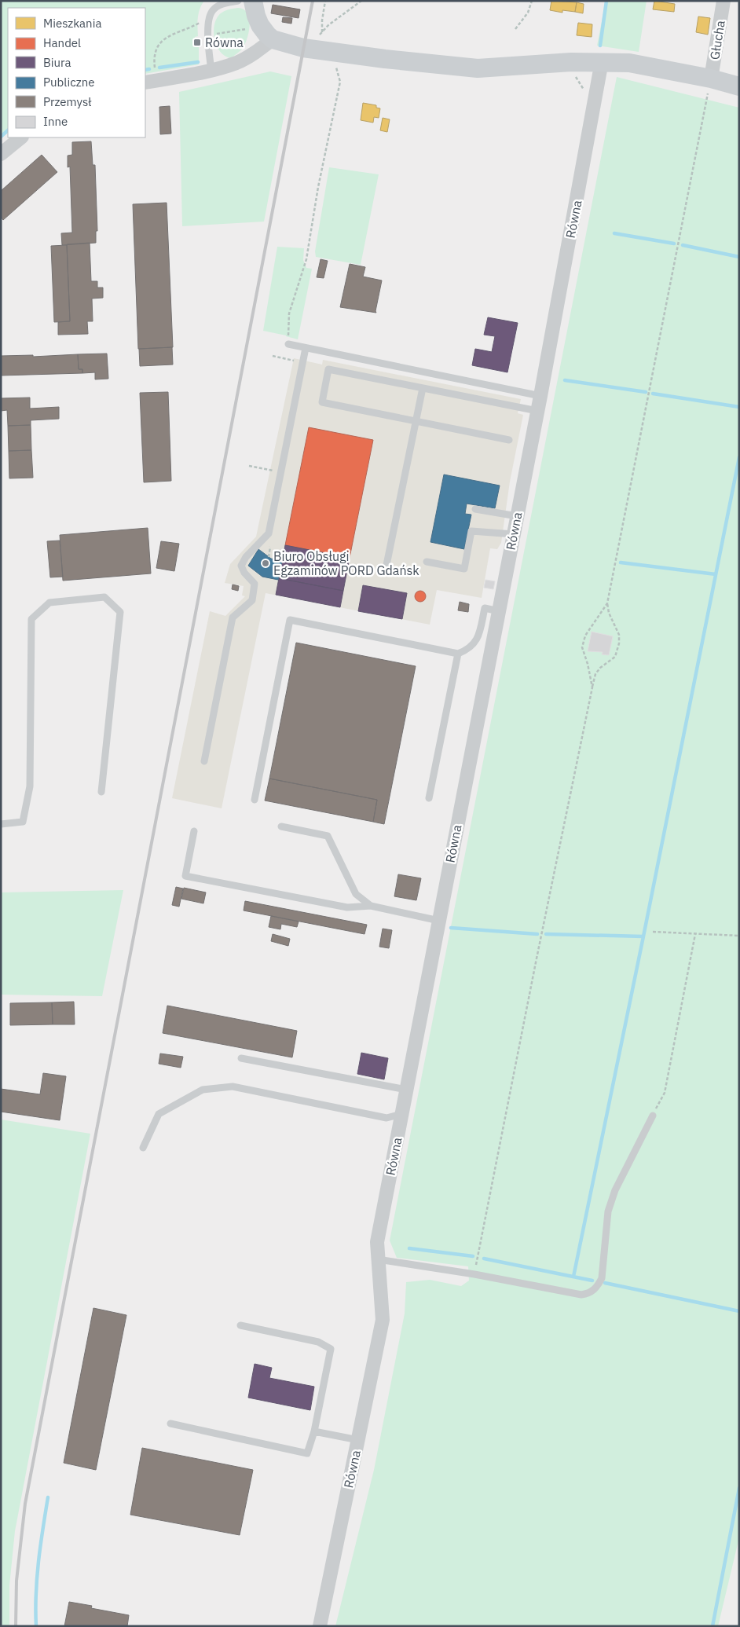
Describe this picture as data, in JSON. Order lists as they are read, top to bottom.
{
  "streets": {
    "street": ["Głucha", "Równa"]
  },
  "places": {
    "transit": ["Równa"],
    "other": ["Biuro Obsługi Egzaminów PORD Gdańsk"]
  },
  "legend": [
    "Mieszkania",
    "Handel",
    "Biura",
    "Publiczne",
    "Przemysł",
    "Inne"
  ]
}
